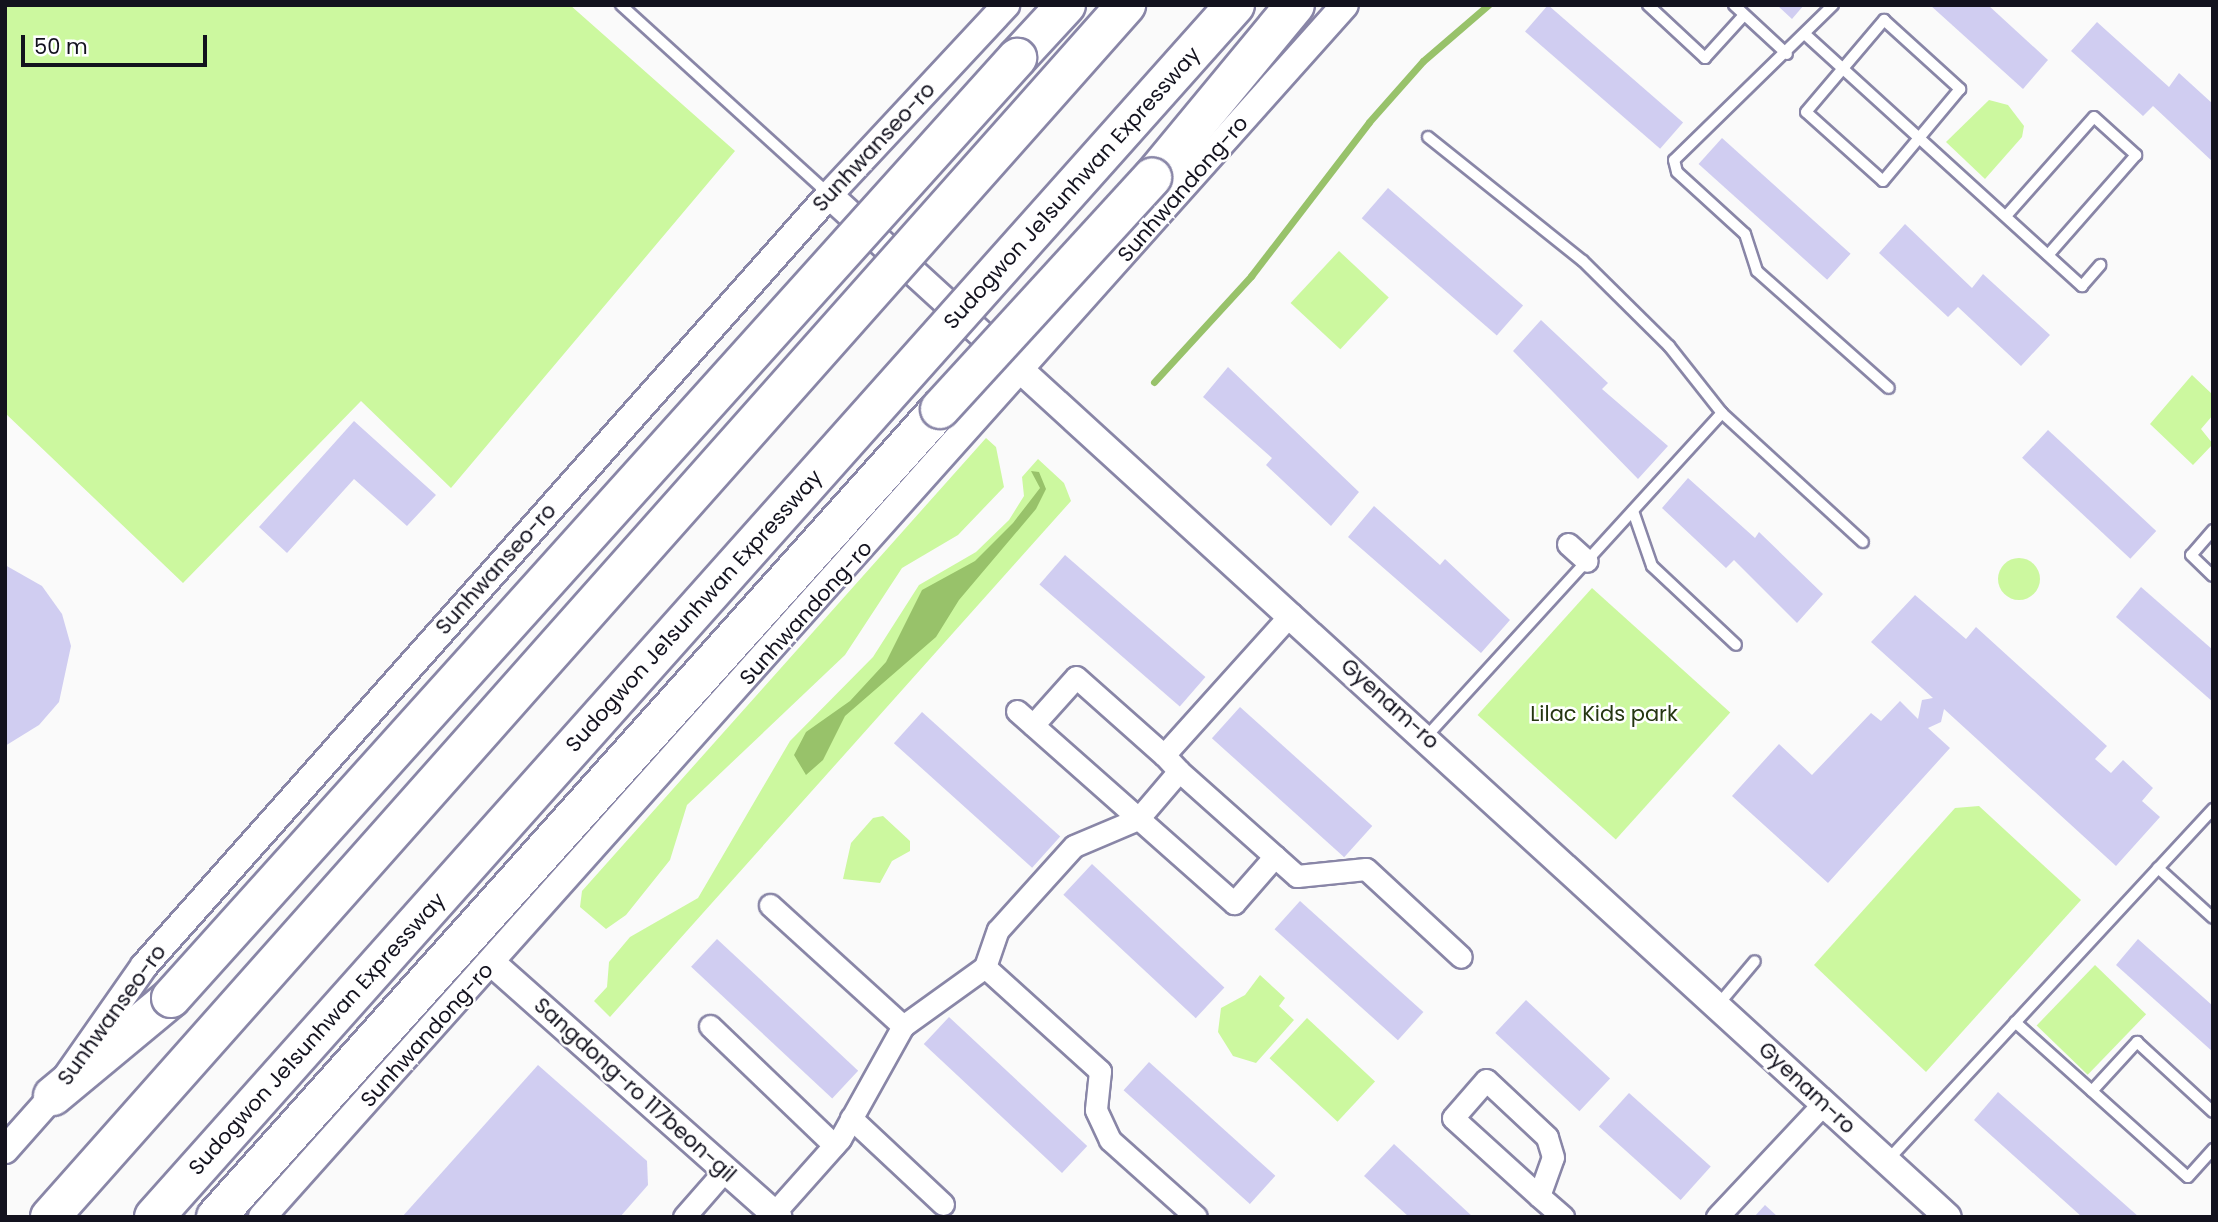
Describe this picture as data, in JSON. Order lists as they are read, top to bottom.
{
  "streets": {
    "highway": ["Sudogwon Je1sunhwan Expressway"],
    "street": [
      "Sunhwanseo-ro",
      "Sunhwandong-ro",
      "Gyenam-ro",
      "Sangdong-ro 117beon-gil"
    ]
  },
  "crossings": [
    ["Sunhwanseo-ro", "Gyenam-ro"],
    ["Sunhwandong-ro", "Gyenam-ro"],
    ["Sunhwandong-ro", "Sangdong-ro 117beon-gil"]
  ],
  "parks": ["Lilac Kids park"],
  "scale_bar": "50 m"
}
